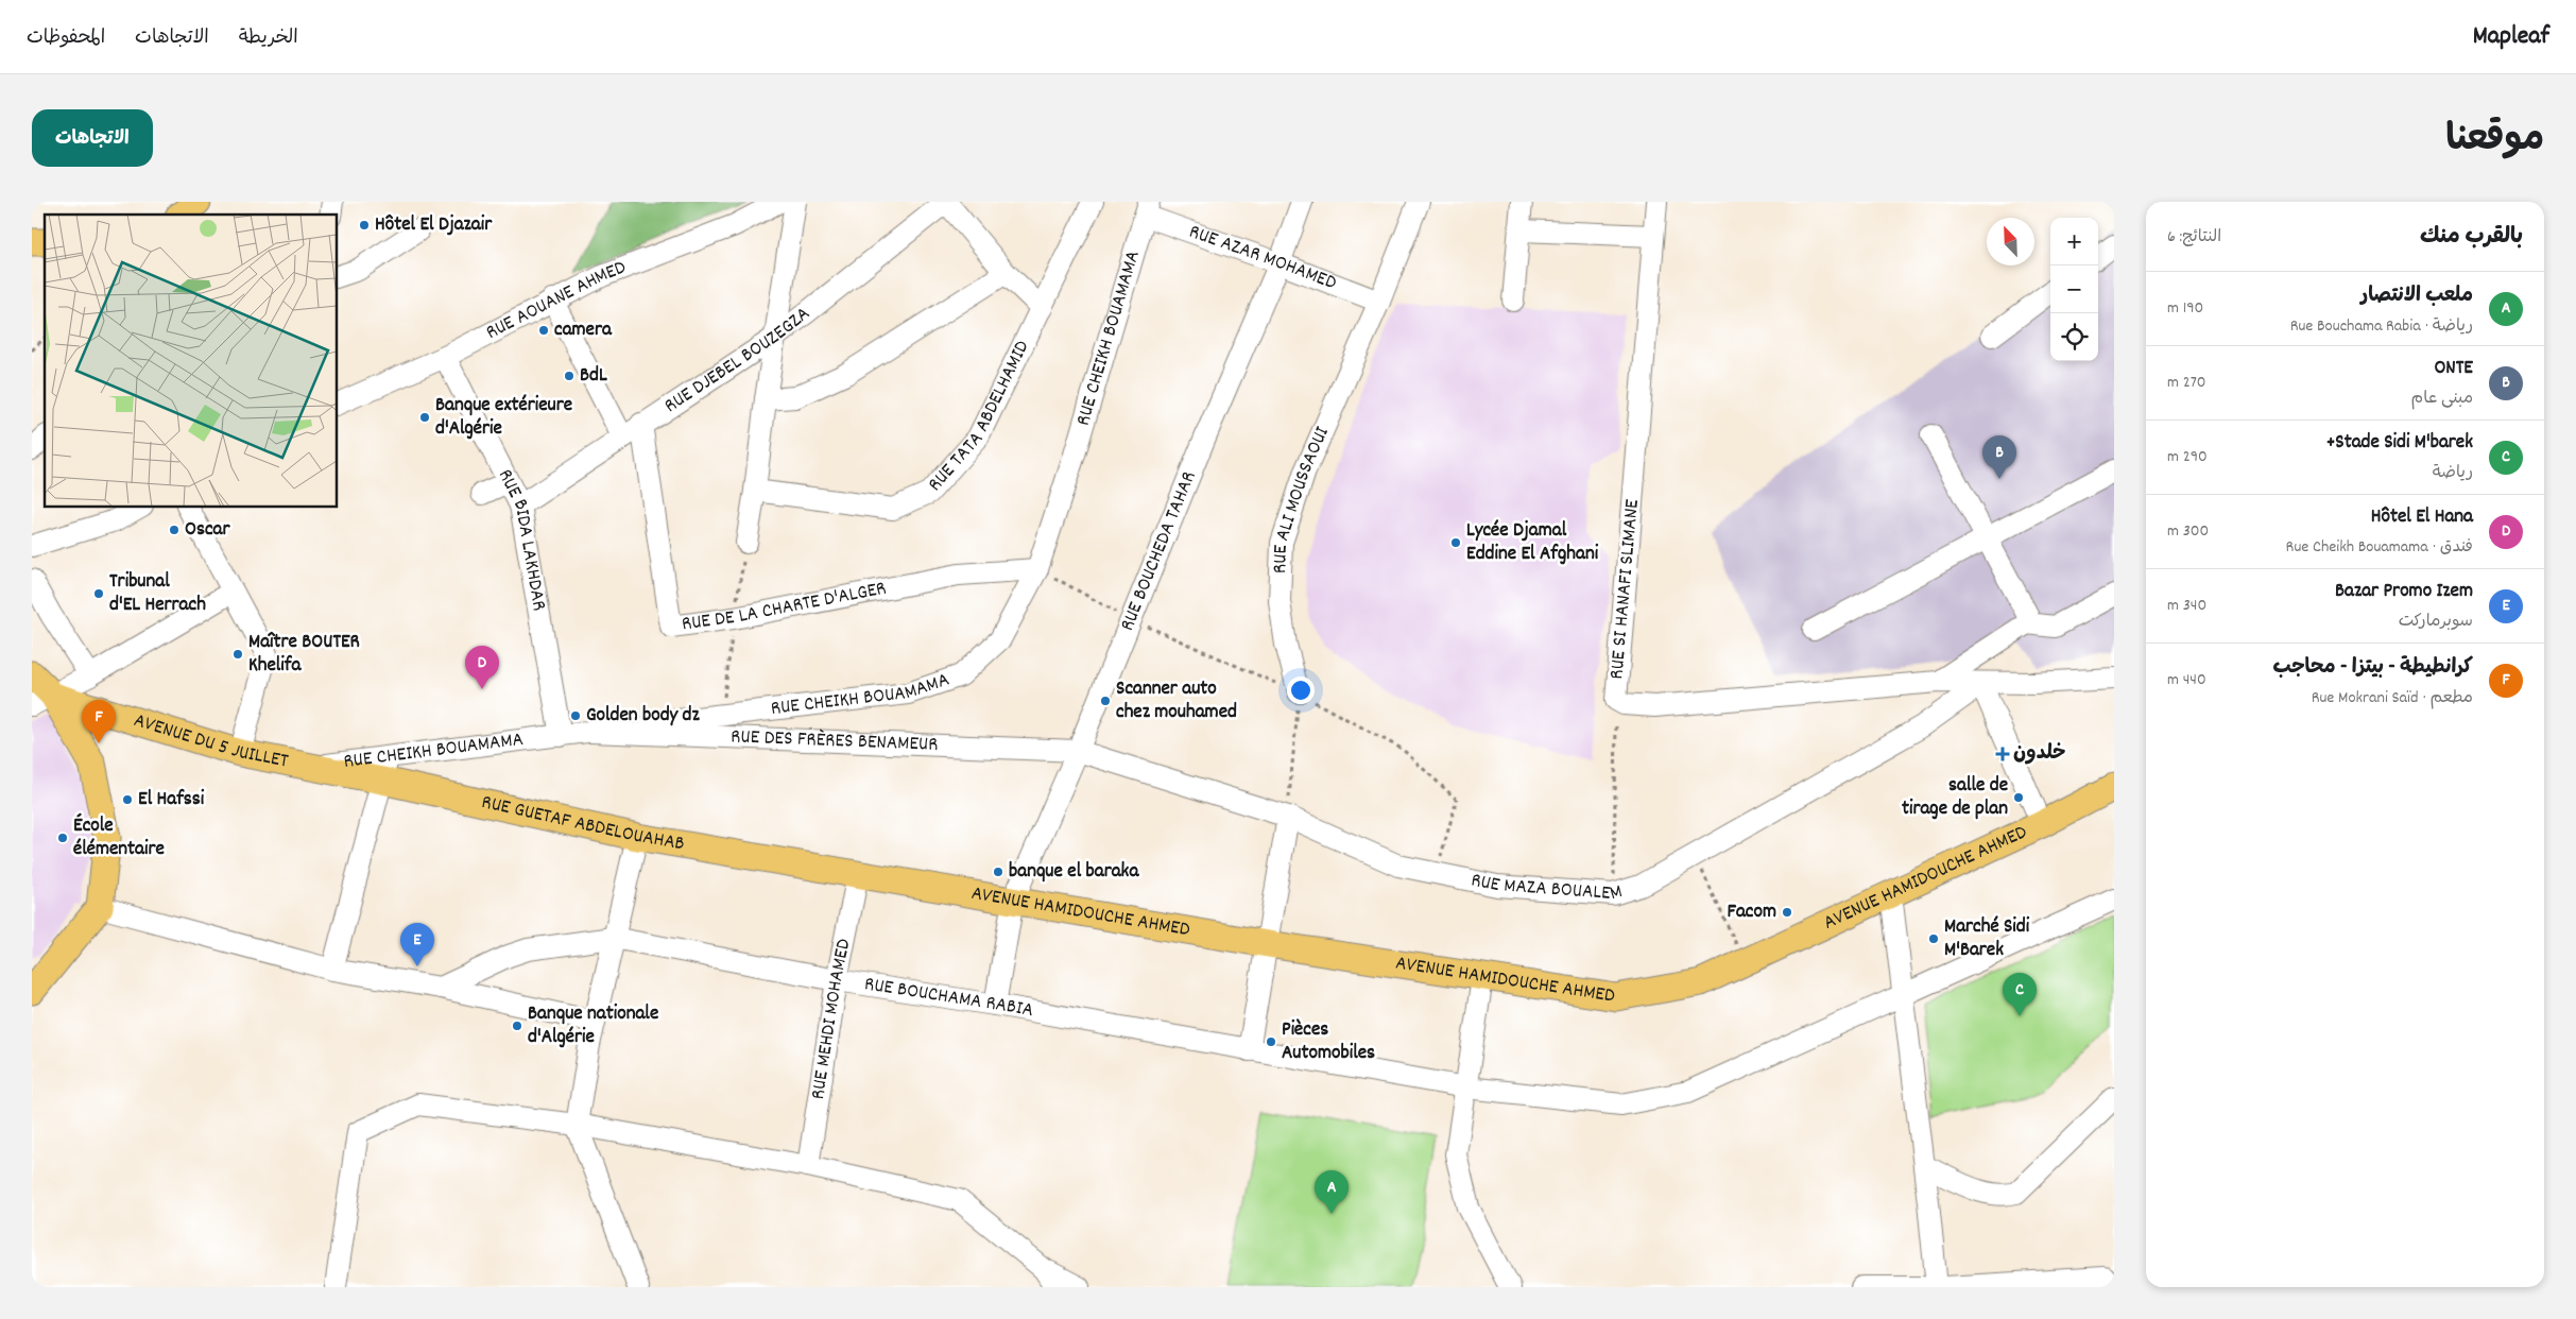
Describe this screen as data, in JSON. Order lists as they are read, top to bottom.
{
  "streets": {
    "main road": ["AVENUE DU 5 JUILLET", "RUE GUETAF ABDELOUAHAB", "AVENUE HAMIDOUCHE AHMED"],
    "street": [
      "RUE AZAR MOHAMED",
      "RUE AOUANE AHMED",
      "RUE CHEIKH BOUAMAMA",
      "RUE DJEBEL BOUZEGZA",
      "RUE TATA ABDELHAMID",
      "RUE ALI MOUSSAOUI",
      "RUE BIDA LAKHDAR",
      "RUE BOUCHEDA TAHAR",
      "RUE SI HANAFI SLIMANE",
      "RUE DE LA CHARTE D'ALGER",
      "RUE DES FRÈRES BENAMEUR",
      "RUE MAZA BOUALEM",
      "RUE BOUCHAMA RABIA",
      "RUE MEHDI MOHAMED"
    ]
  },
  "crossings": [
    ["RUE AZAR MOHAMED", "RUE CHEIKH BOUAMAMA"],
    ["RUE AZAR MOHAMED", "RUE ALI MOUSSAOUI"],
    ["RUE AZAR MOHAMED", "RUE BOUCHEDA TAHAR"],
    ["RUE AOUANE AHMED", "RUE BIDA LAKHDAR"],
    ["RUE CHEIKH BOUAMAMA", "RUE BIDA LAKHDAR"],
    ["RUE CHEIKH BOUAMAMA", "RUE DE LA CHARTE D'ALGER"],
    ["RUE CHEIKH BOUAMAMA", "RUE DES FRÈRES BENAMEUR"],
    ["RUE CHEIKH BOUAMAMA", "RUE GUETAF ABDELOUAHAB"],
    ["RUE DJEBEL BOUZEGZA", "RUE BIDA LAKHDAR"],
    ["RUE DJEBEL BOUZEGZA", "RUE DE LA CHARTE D'ALGER"],
    ["RUE BOUCHEDA TAHAR", "RUE DES FRÈRES BENAMEUR"],
    ["RUE BOUCHEDA TAHAR", "AVENUE HAMIDOUCHE AHMED"],
    ["RUE BOUCHEDA TAHAR", "RUE MAZA BOUALEM"],
    ["RUE BOUCHEDA TAHAR", "RUE BOUCHAMA RABIA"],
    ["RUE SI HANAFI SLIMANE", "RUE MAZA BOUALEM"],
    ["AVENUE DU 5 JUILLET", "RUE GUETAF ABDELOUAHAB"],
    ["RUE DES FRÈRES BENAMEUR", "RUE MAZA BOUALEM"],
    ["RUE GUETAF ABDELOUAHAB", "AVENUE HAMIDOUCHE AHMED"],
    ["RUE GUETAF ABDELOUAHAB", "RUE MEHDI MOHAMED"],
    ["AVENUE HAMIDOUCHE AHMED", "RUE MEHDI MOHAMED"],
    ["RUE BOUCHAMA RABIA", "RUE MEHDI MOHAMED"]
  ],
  "places": {
    "other": [
      "Hôtel El Djazair",
      "camera",
      "BdL",
      "Banque extérieure d'Algérie",
      "Oscar",
      "Lycée Djamal Eddine El Afghani",
      "Tribunal d'EL Herrach",
      "Maître BOUTER Khelifa",
      "Scanner auto chez mouhamed",
      "Golden body dz",
      "salle de tirage de plan",
      "El Hafssi",
      "École élémentaire",
      "banque el baraka",
      "Facom",
      "Marché Sidi M'Barek",
      "Banque nationale d'Algérie",
      "Pièces Automobiles"
    ],
    "health": ["خلدون"]
  },
  "north": "top left",
  "page": {
    "header": "Mapleaf",
    "nav": ["الخريطة", "الاتجاهات", "المحفوظات"],
    "title": "موقعنا",
    "buttons": "الاتجاهات",
    "heading": ["بالقرب منك", "النتائج: 6"],
    "map_buttons": ["+", "−"],
    "list": [
      {
        "mark": "A",
        "name": "ملعب الانتصار",
        "note": "رياضة · Rue Bouchama Rabia",
        "value": "190 m"
      },
      {
        "mark": "B",
        "name": "ONTE",
        "note": "مبنى عام",
        "value": "270 m"
      },
      {
        "mark": "C",
        "name": "Stade Sidi M'barek+",
        "note": "رياضة",
        "value": "290 m"
      },
      {
        "mark": "D",
        "name": "Hôtel El Hana",
        "note": "فندق · Rue Cheikh Bouamama",
        "value": "300 m"
      },
      {
        "mark": "E",
        "name": "Bazar Promo Izem",
        "note": "سوبرماركت",
        "value": "340 m"
      },
      {
        "mark": "F",
        "name": "كرانطيطة - بيتزا - محاجب",
        "note": "مطعم · Rue Mokrani Saïd",
        "value": "440 m"
      }
    ],
    "pins": [
      "B",
      "D",
      "F",
      "E",
      "C",
      "A"
    ]
  }
}
